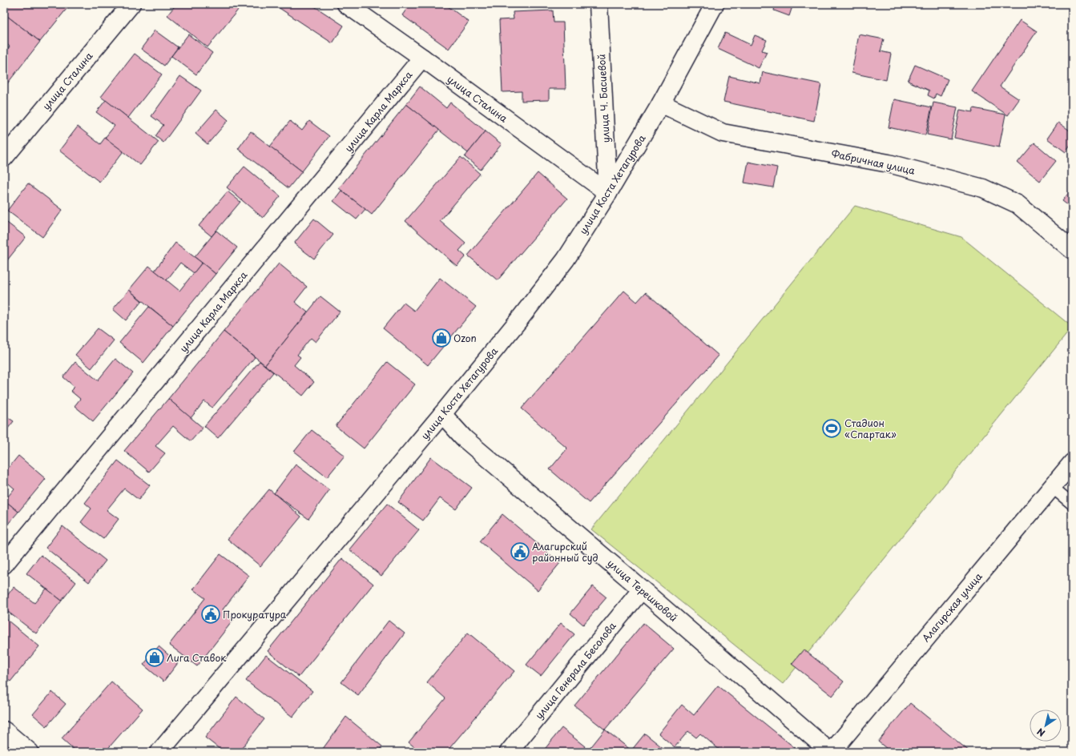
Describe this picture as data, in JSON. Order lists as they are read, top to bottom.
{
  "streets": {
    "street": [
      "улица Сталина",
      "улица Ч. Басиевой",
      "улица Карла Маркса",
      "Фабричная улица",
      "улица Коста Хетагурова",
      "улица Терешковой",
      "Алагирская улица",
      "улица Генерала Бесолова"
    ]
  },
  "crossings": [
    ["улица Сталина", "улица Ч. Басиевой"],
    ["улица Сталина", "улица Карла Маркса"],
    ["улица Сталина", "улица Коста Хетагурова"],
    ["улица Ч. Басиевой", "улица Коста Хетагурова"],
    ["Фабричная улица", "улица Коста Хетагурова"],
    ["улица Коста Хетагурова", "улица Терешковой"],
    ["улица Терешковой", "Алагирская улица"],
    ["улица Терешковой", "улица Генерала Бесолова"]
  ],
  "places": {
    "shop": ["Ozon", "Лига Ставок"],
    "sports": ["Стадион «Спартак»"],
    "public building": ["Алагирский районный суд", "Прокуратура"]
  },
  "north": "bottom left"
}
